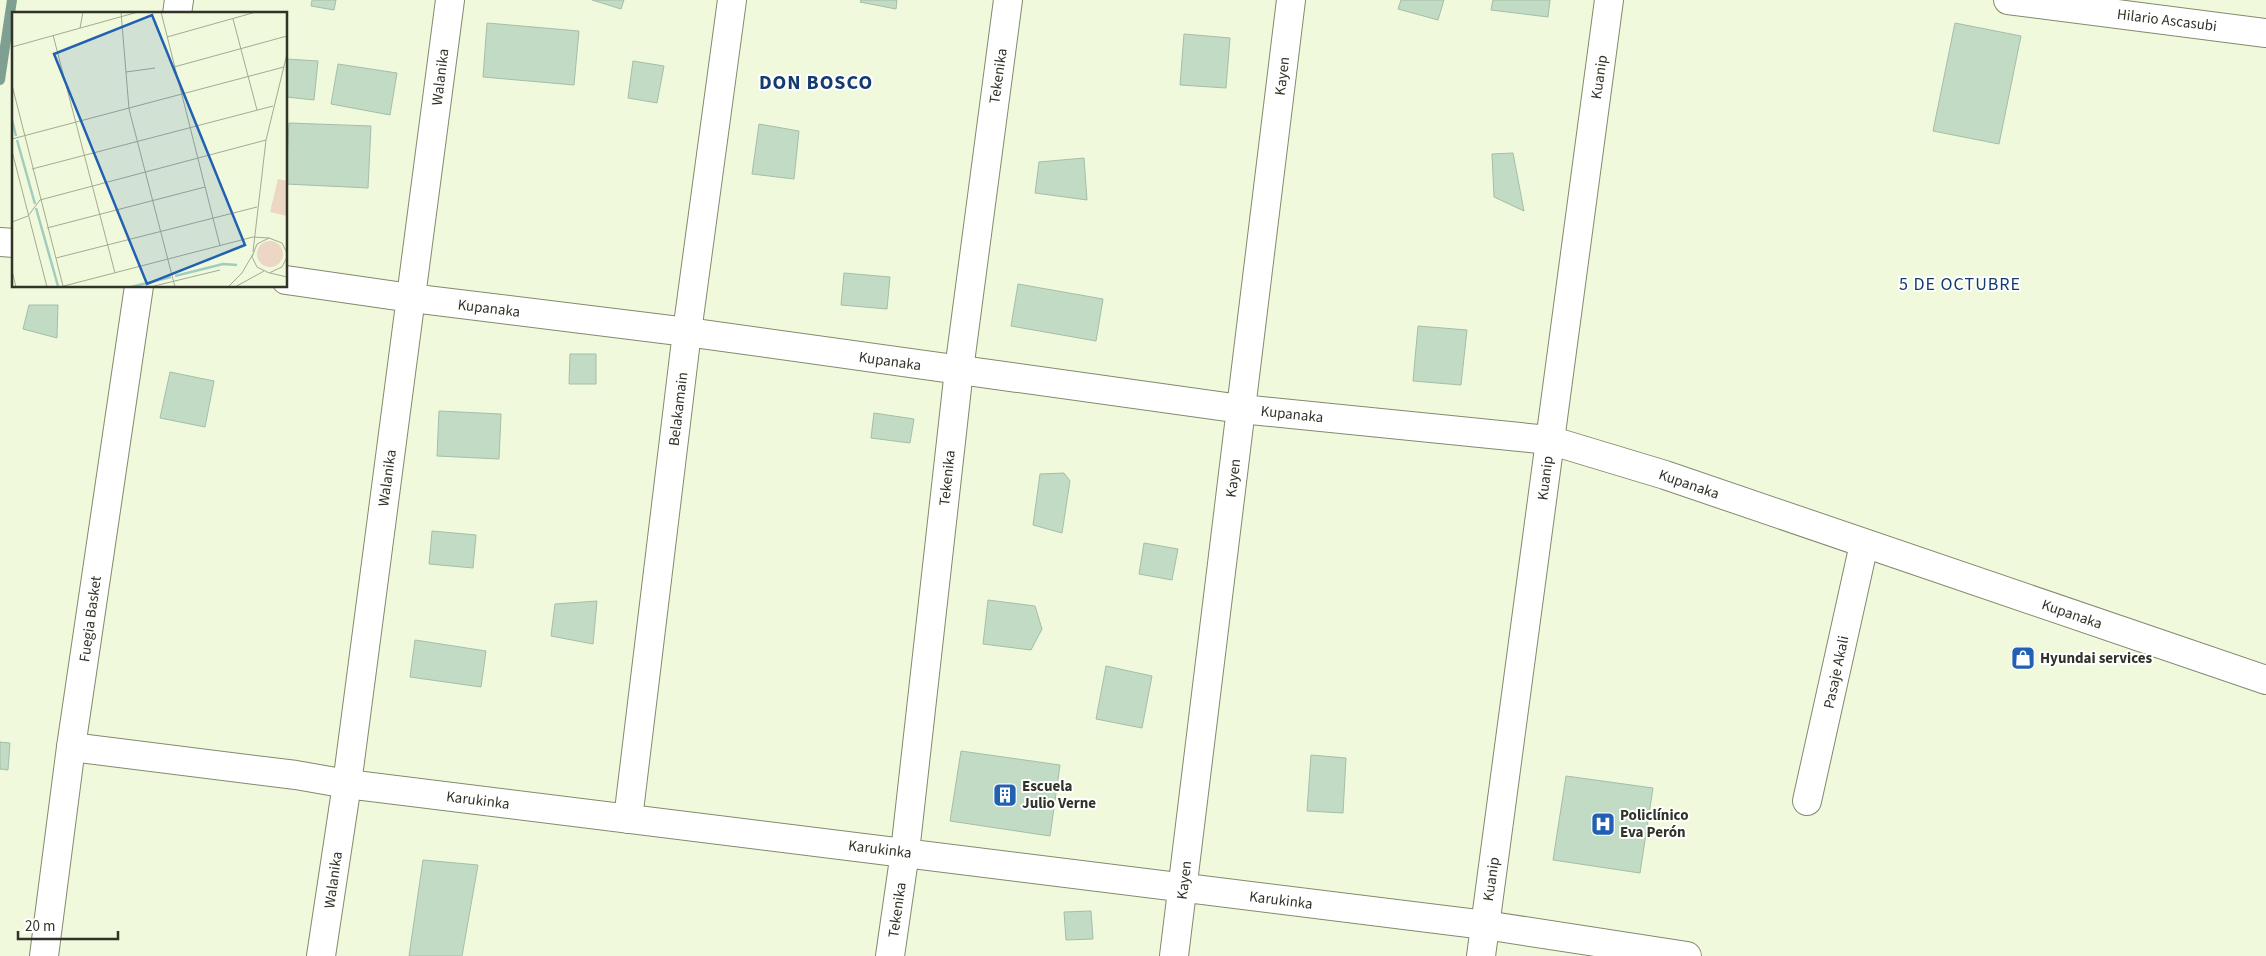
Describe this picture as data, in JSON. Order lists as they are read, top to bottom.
{
  "streets": {
    "street": [
      "Hilario Ascasubi",
      "Tekenika",
      "Kayen",
      "Walanika",
      "Kuanip",
      "Kupanaka",
      "Belakamain",
      "Fuegia Basket",
      "Pasaje Akali",
      "Karukinka"
    ]
  },
  "crossings": [
    ["Tekenika", "Kupanaka"],
    ["Tekenika", "Karukinka"],
    ["Kayen", "Kupanaka"],
    ["Kayen", "Karukinka"],
    ["Walanika", "Kupanaka"],
    ["Walanika", "Karukinka"],
    ["Kuanip", "Kupanaka"],
    ["Kuanip", "Karukinka"],
    ["Kupanaka", "Belakamain"],
    ["Kupanaka", "Pasaje Akali"],
    ["Belakamain", "Karukinka"],
    ["Fuegia Basket", "Karukinka"]
  ],
  "districts": ["DON BOSCO", "5 DE OCTUBRE"],
  "places": {
    "shop": ["Hyundai services"],
    "building": ["Escuela Julio Verne"],
    "hospital": ["Policlínico Eva Perón"]
  },
  "scale_bar": "20 m"
}
